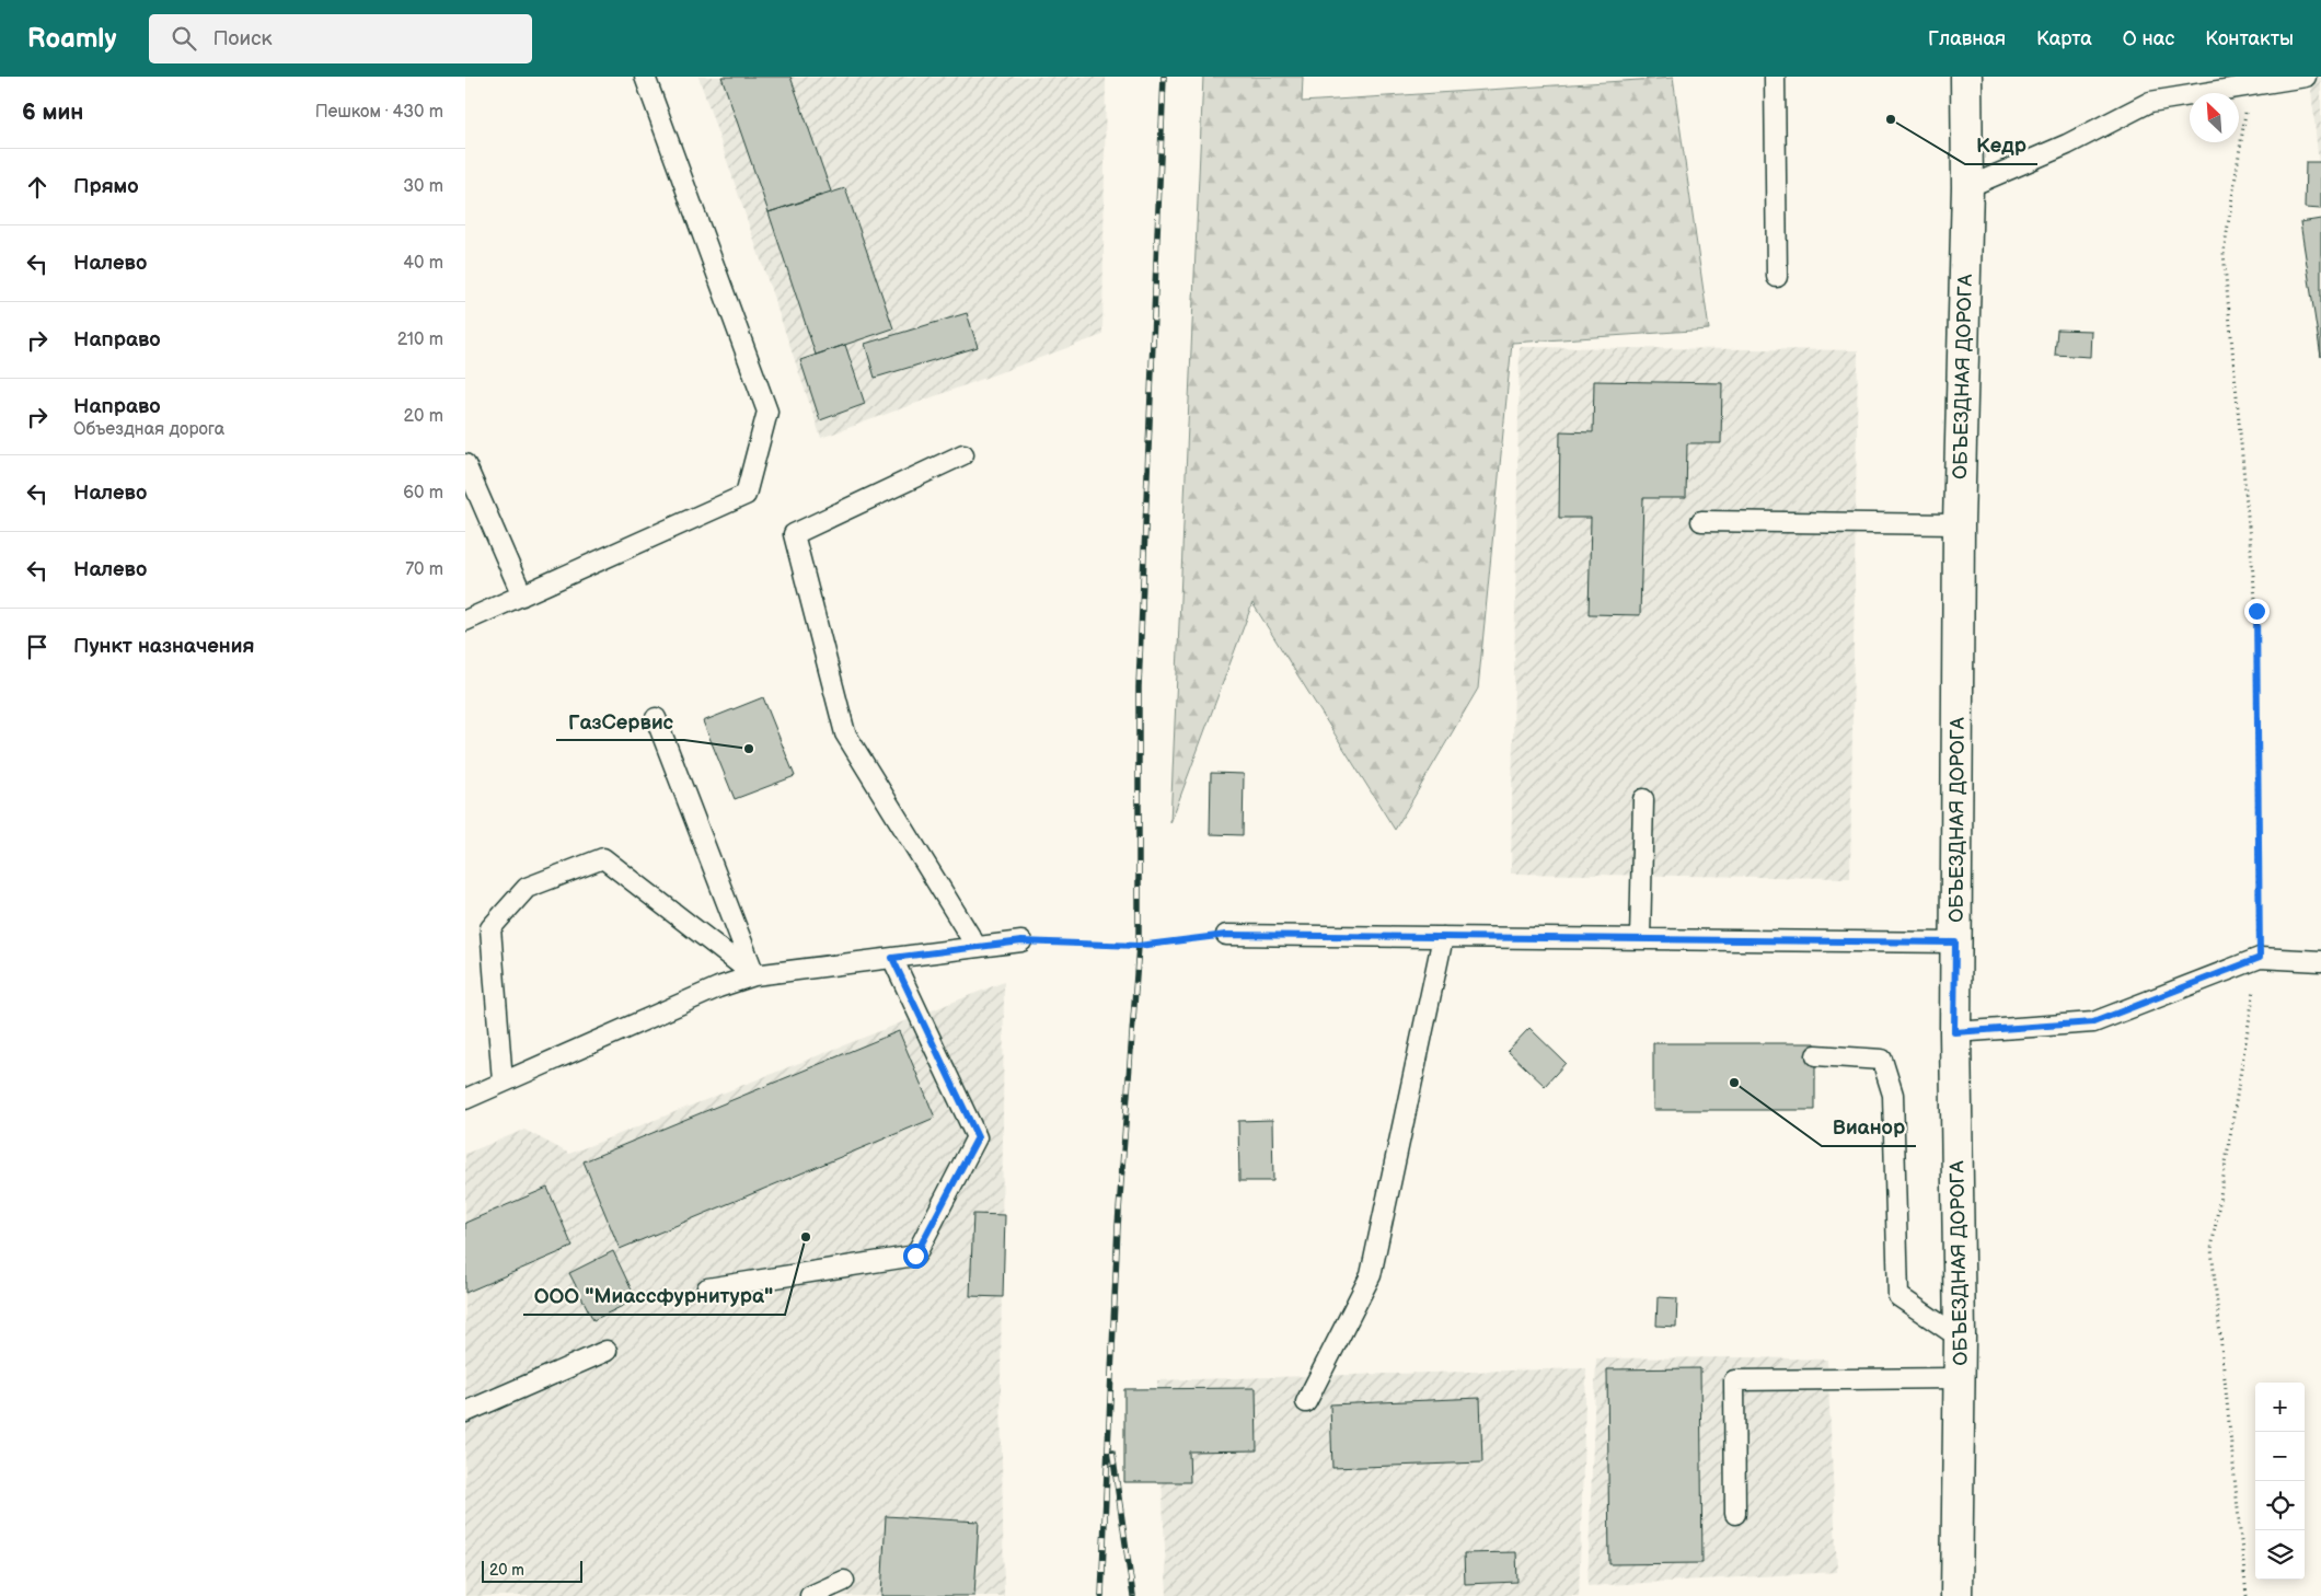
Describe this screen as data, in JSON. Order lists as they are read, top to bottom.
{
  "streets": {
    "main road": ["ОБЪЕЗДНАЯ ДОРОГА"]
  },
  "places": [
    "Кедр",
    "ГазСервис",
    "Вианор",
    "ООО \"Миассфурнитура\""
  ],
  "scale_bar": "20 m",
  "north": "top left",
  "page": {
    "header": "Roamly",
    "search": "Поиск",
    "nav": [
      "Главная",
      "Карта",
      "О нас",
      "Контакты"
    ],
    "heading": ["6 мин", "Пешком · 430 m"],
    "list": [
      ["Прямо", "30 m"],
      ["Налево", "40 m"],
      ["Направо", "210 m"],
      ["Направо", "Объездная дорога", "20 m"],
      ["Налево", "60 m"],
      ["Налево", "70 m"],
      "Пункт назначения"
    ],
    "map_buttons": ["+", "−"],
    "scale": "20 m"
  }
}
